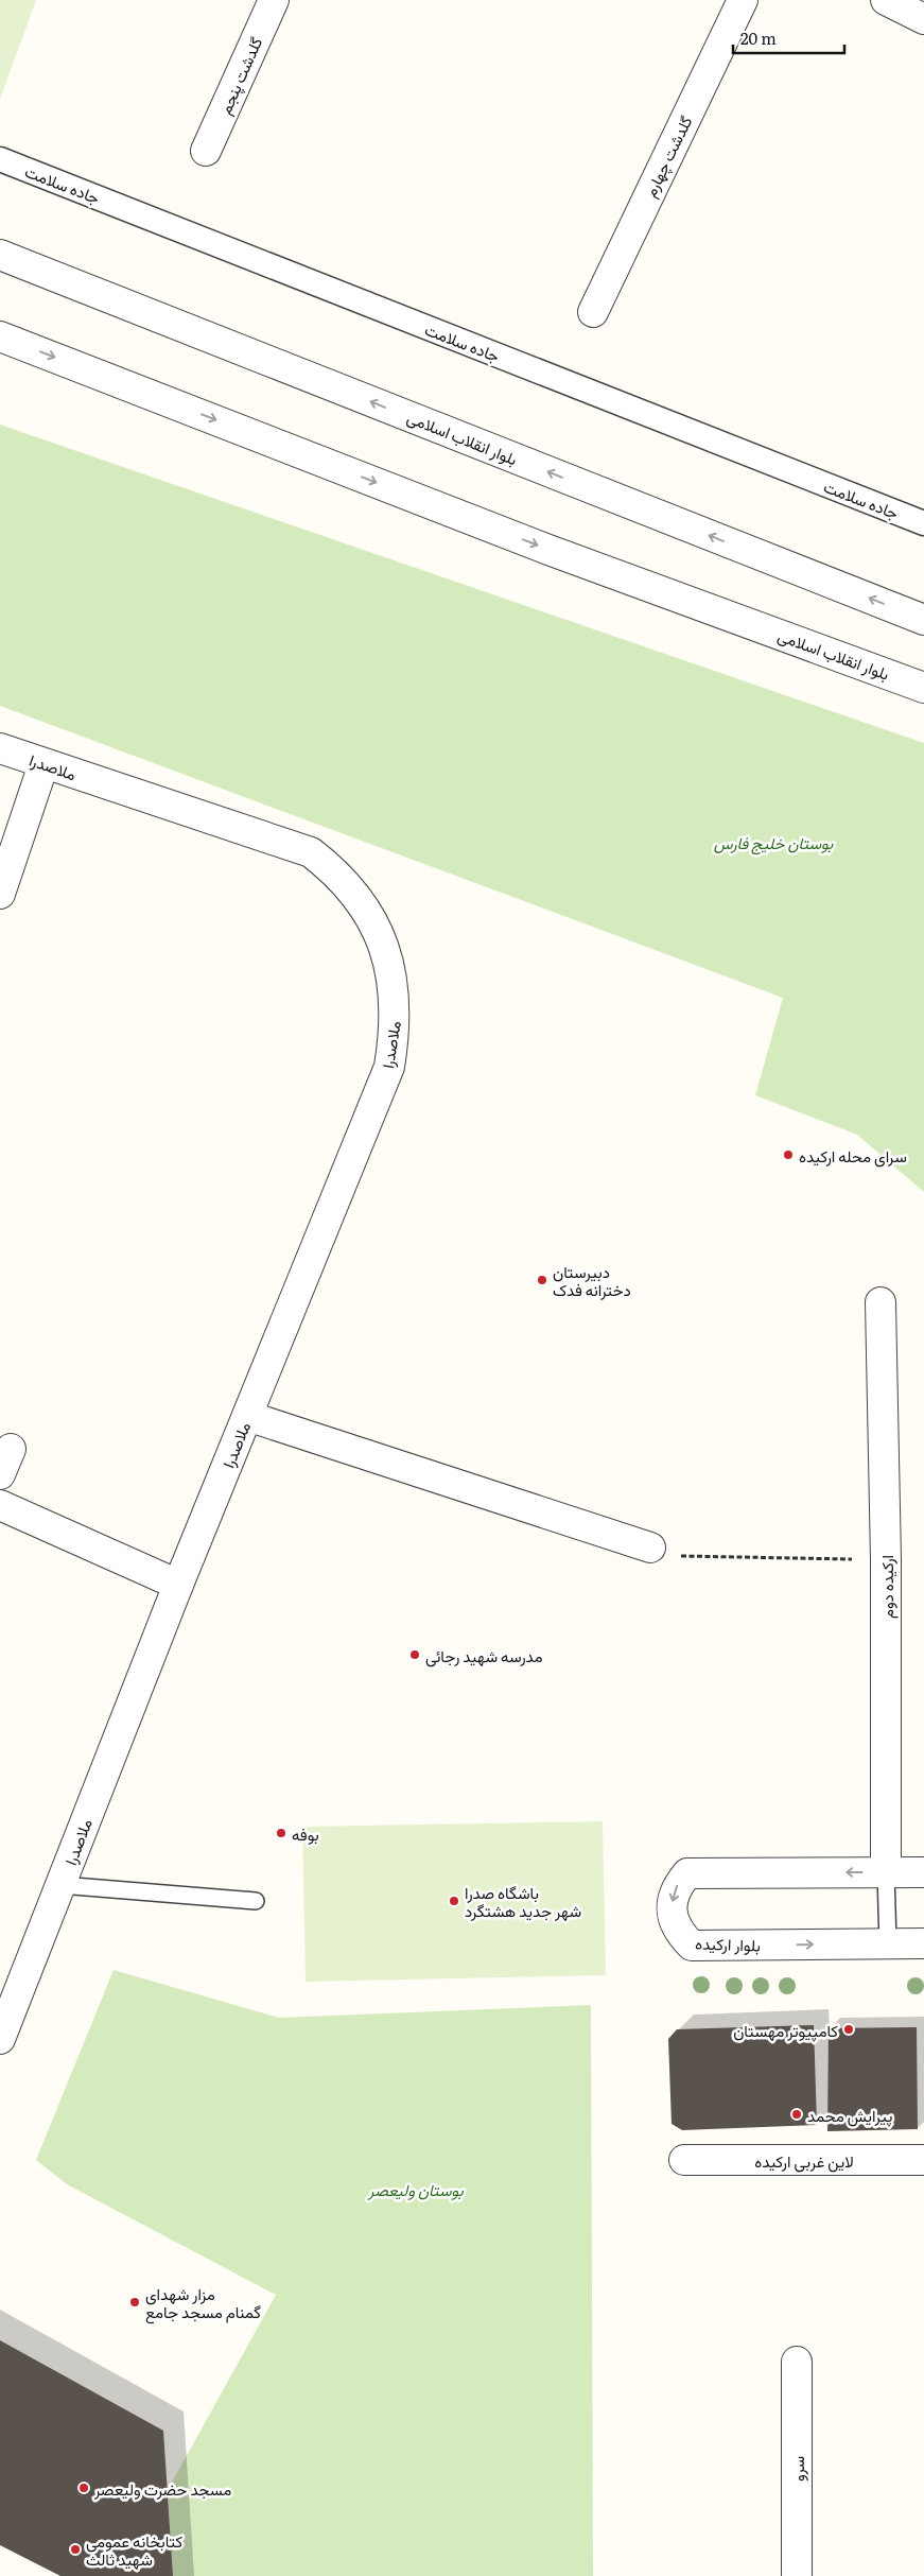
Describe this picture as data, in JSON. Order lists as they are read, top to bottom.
{
  "streets": {
    "street": [
      "گلدشت پنجم",
      "گلدشت چهارم",
      "جاده سلامت",
      "بلوار انقلاب اسلامی",
      "ملاصدرا",
      "ارکیده دوم",
      "بلوار ارکیده",
      "لاین غربی ارکیده",
      "سرو"
    ]
  },
  "crossings": [
    ["ارکیده دوم", "بلوار ارکیده"]
  ],
  "parks": ["بوستان خلیج فارس", "بوستان ولیعصر"],
  "places": [
    "سرای محله ارکیده",
    "دبیرستان دخترانه فدک",
    "مدرسه شهید رجائی",
    "بوفه",
    "باشگاه صدرا شهر جدید هشتگرد",
    "کامپیوتر مهستان",
    "پیرایش محمد",
    "مزار شهدای گمنام مسجد جامع",
    "مسجد حضرت ولیعصر",
    "کتابخانه عمومی شهید ثالث"
  ],
  "scale_bar": "20 m"
}
